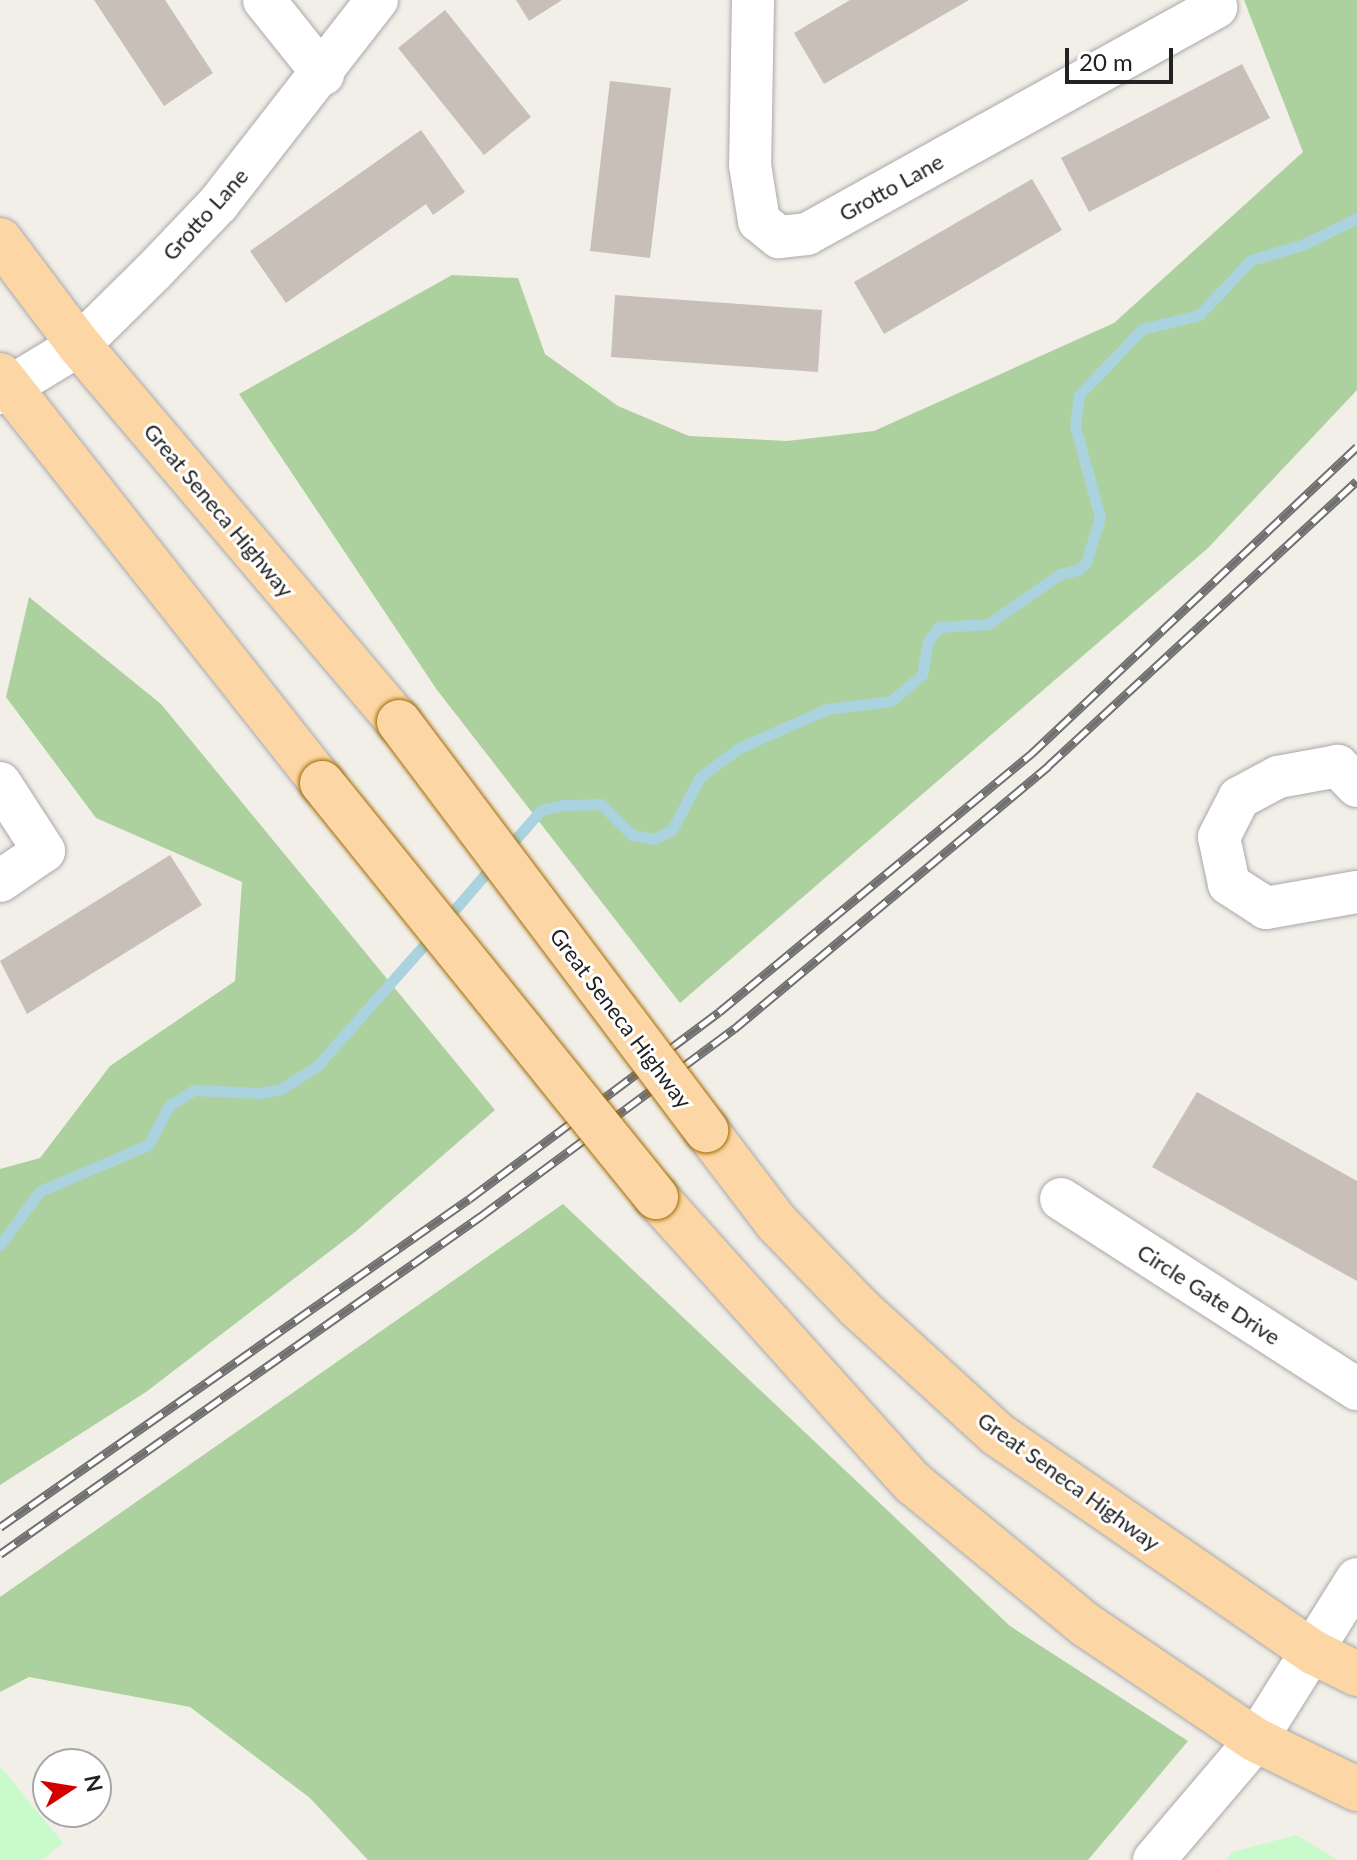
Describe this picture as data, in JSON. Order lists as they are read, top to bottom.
{
  "streets": {
    "main road": ["Great Seneca Highway"],
    "street": ["Grotto Lane", "Circle Gate Drive"]
  },
  "crossings": [
    ["Grotto Lane", "Great Seneca Highway"]
  ],
  "scale_bar": "20 m",
  "north": "right"
}
